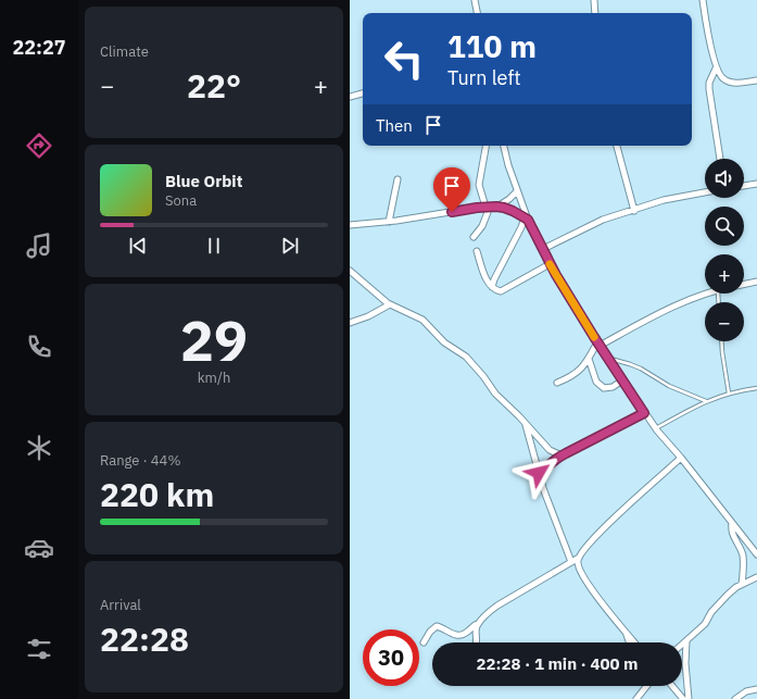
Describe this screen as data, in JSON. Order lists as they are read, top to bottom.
{
  "page": {
    "tabs": "22:27",
    "tile": [
      "Climate",
      ["29", "km/h"],
      ["Range · 44%", "220 km"],
      ["Arrival", "22:28"]
    ],
    "turn": ["110 m", "Turn left"],
    "heat": ["−", "22°", "+"],
    "then": "Then",
    "map_buttons": ["+", "−"],
    "song": ["Blue Orbit", "Sona"],
    "limit": "30",
    "trip": "22:28 · 1 min · 400 m"
  }
}
